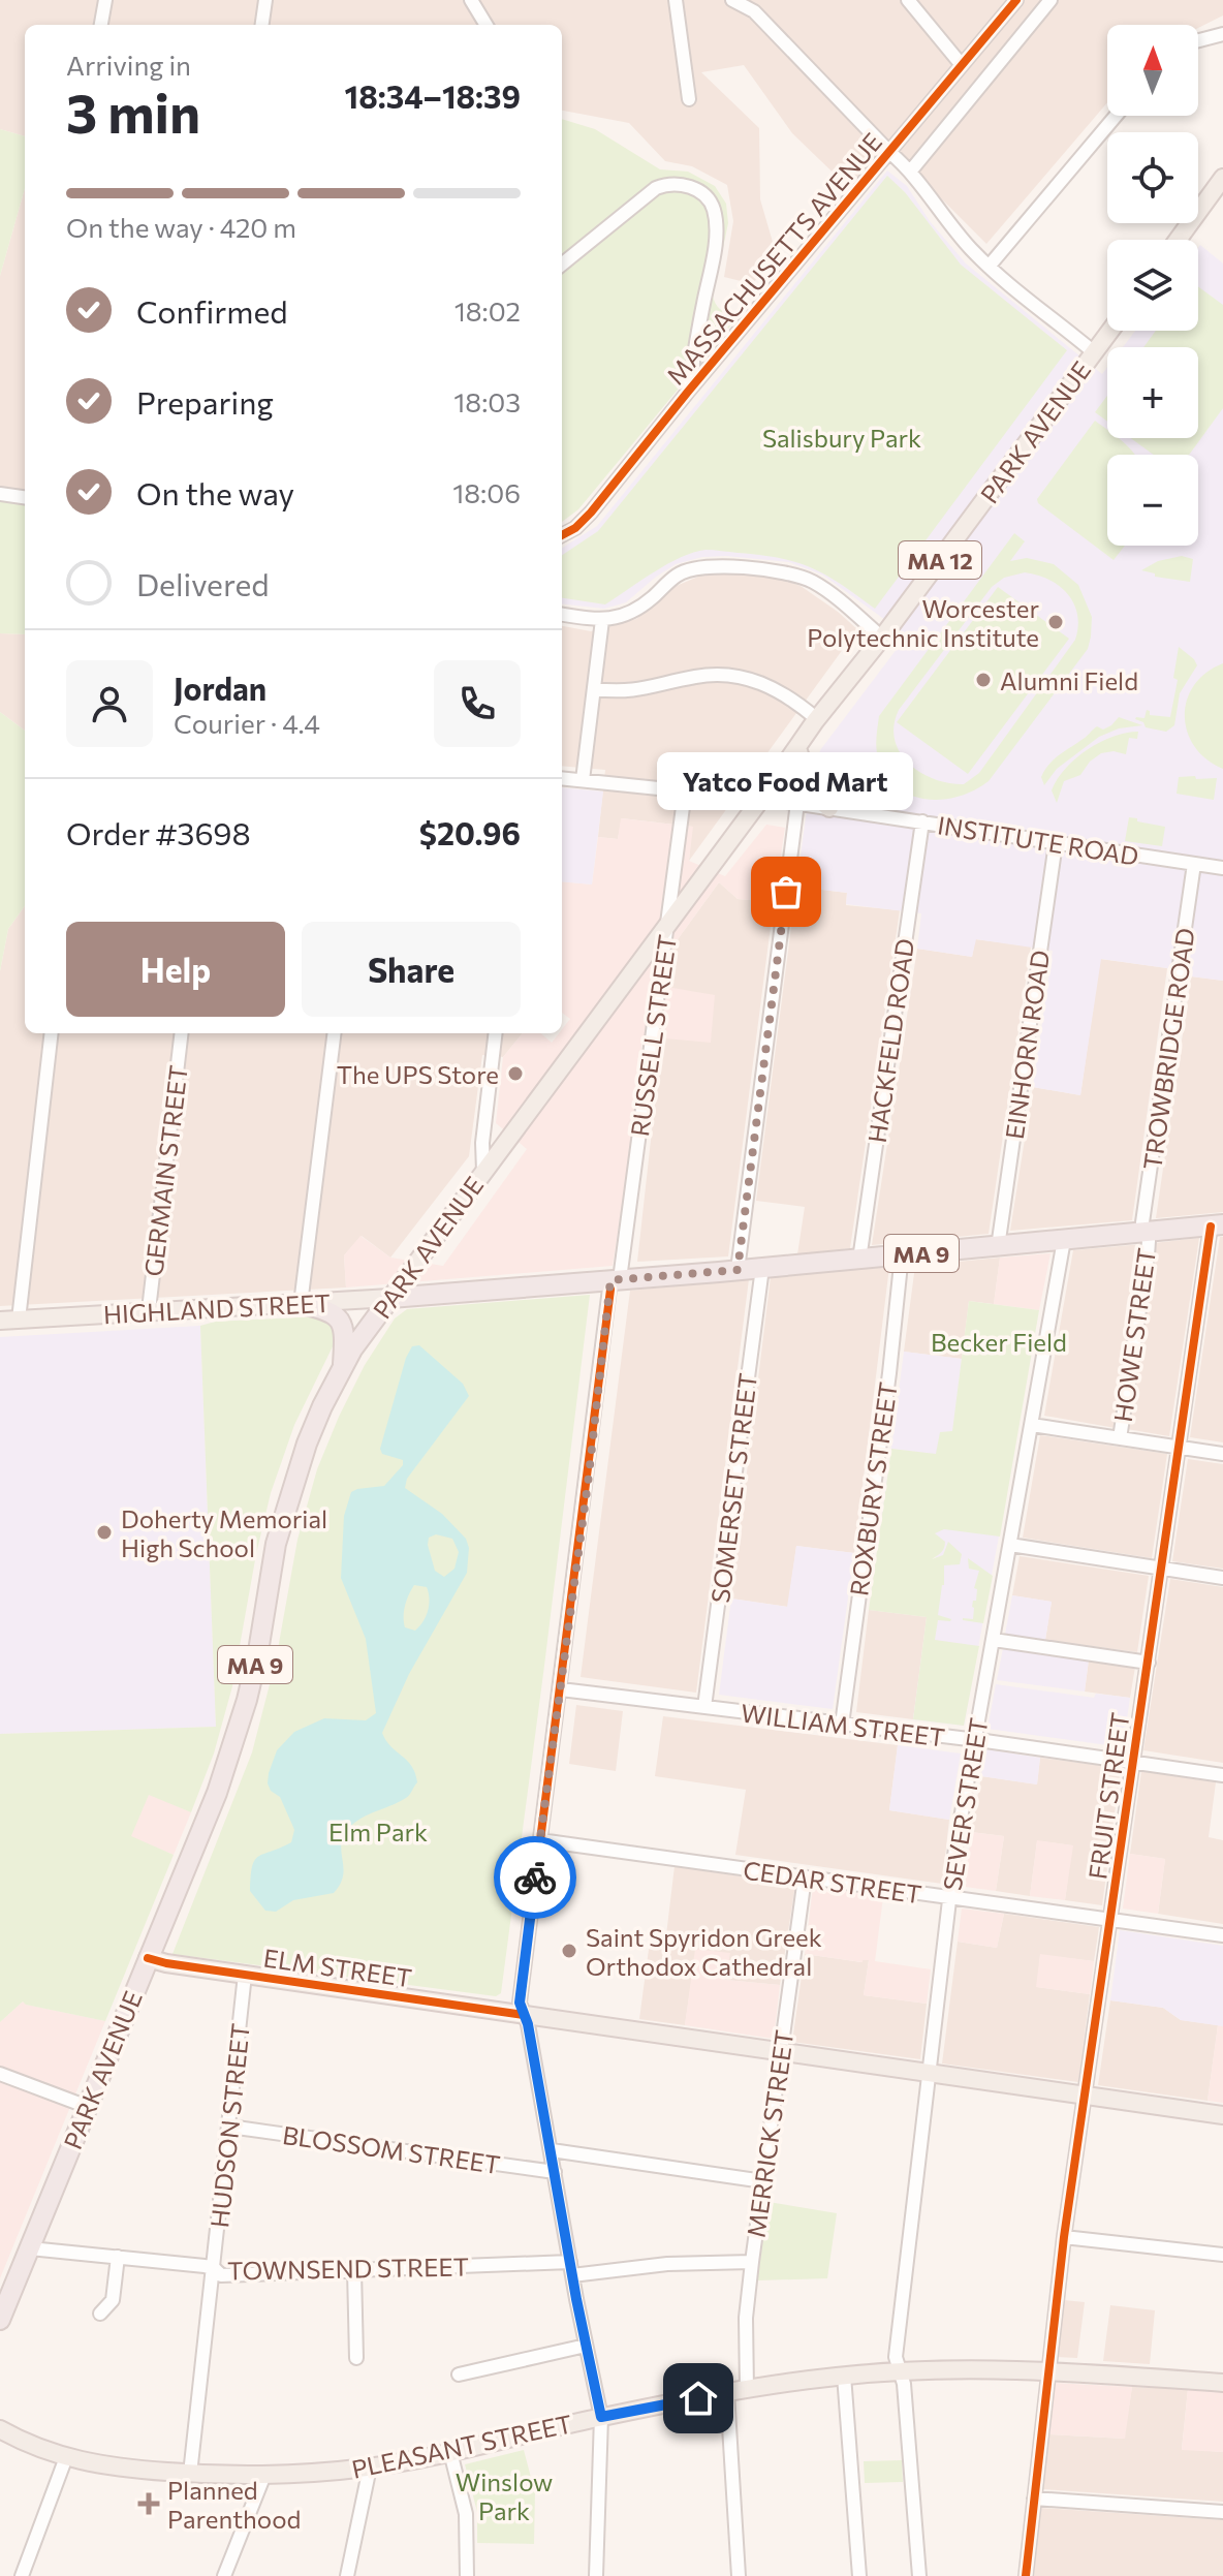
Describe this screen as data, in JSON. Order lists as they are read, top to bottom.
{
  "streets": {
    "highway": ["PARK AVENUE", "MA 9", "HIGHLAND STREET"],
    "main road": ["MA 12", "ELM STREET", "PLEASANT STREET"],
    "street": [
      "MASSACHUSETTS AVENUE",
      "INSTITUTE ROAD",
      "RUSSELL STREET",
      "HACKFELD ROAD",
      "EINHORN ROAD",
      "TROWBRIDGE ROAD",
      "GERMAIN STREET",
      "HOWE STREET",
      "SOMERSET STREET",
      "ROXBURY STREET",
      "WILLIAM STREET",
      "FRUIT STREET",
      "SEVER STREET",
      "CEDAR STREET",
      "HUDSON STREET",
      "MERRICK STREET",
      "BLOSSOM STREET",
      "TOWNSEND STREET"
    ]
  },
  "crossings": [
    ["PARK AVENUE", "INSTITUTE ROAD"],
    ["PARK AVENUE", "RUSSELL STREET"],
    ["PARK AVENUE", "HIGHLAND STREET"],
    ["PARK AVENUE", "ELM STREET"],
    ["PARK AVENUE", "TOWNSEND STREET"],
    ["INSTITUTE ROAD", "RUSSELL STREET"],
    ["INSTITUTE ROAD", "HACKFELD ROAD"],
    ["INSTITUTE ROAD", "EINHORN ROAD"],
    ["INSTITUTE ROAD", "TROWBRIDGE ROAD"],
    ["RUSSELL STREET", "HIGHLAND STREET"],
    ["RUSSELL STREET", "WILLIAM STREET"],
    ["RUSSELL STREET", "CEDAR STREET"],
    ["RUSSELL STREET", "ELM STREET"],
    ["RUSSELL STREET", "BLOSSOM STREET"],
    ["RUSSELL STREET", "TOWNSEND STREET"],
    ["RUSSELL STREET", "PLEASANT STREET"],
    ["HACKFELD ROAD", "HIGHLAND STREET"],
    ["EINHORN ROAD", "HIGHLAND STREET"],
    ["TROWBRIDGE ROAD", "HIGHLAND STREET"],
    ["TROWBRIDGE ROAD", "HOWE STREET"],
    ["GERMAIN STREET", "HIGHLAND STREET"],
    ["HIGHLAND STREET", "HOWE STREET"],
    ["HIGHLAND STREET", "SOMERSET STREET"],
    ["HIGHLAND STREET", "ROXBURY STREET"],
    ["HIGHLAND STREET", "FRUIT STREET"],
    ["HIGHLAND STREET", "SEVER STREET"],
    ["SOMERSET STREET", "WILLIAM STREET"],
    ["ROXBURY STREET", "WILLIAM STREET"],
    ["WILLIAM STREET", "FRUIT STREET"],
    ["WILLIAM STREET", "SEVER STREET"],
    ["FRUIT STREET", "CEDAR STREET"],
    ["FRUIT STREET", "ELM STREET"],
    ["FRUIT STREET", "PLEASANT STREET"],
    ["SEVER STREET", "CEDAR STREET"],
    ["SEVER STREET", "ELM STREET"],
    ["SEVER STREET", "PLEASANT STREET"],
    ["CEDAR STREET", "MERRICK STREET"],
    ["ELM STREET", "HUDSON STREET"],
    ["ELM STREET", "MERRICK STREET"],
    ["HUDSON STREET", "BLOSSOM STREET"],
    ["HUDSON STREET", "TOWNSEND STREET"],
    ["HUDSON STREET", "PLEASANT STREET"],
    ["MERRICK STREET", "TOWNSEND STREET"],
    ["MERRICK STREET", "PLEASANT STREET"]
  ],
  "parks": [
    "Salisbury Park",
    "Becker Field",
    "Elm Park",
    "Winslow Park"
  ],
  "places": {
    "other": [
      "Worcester Polytechnic Institute",
      "Alumni Field",
      "Yatco Food Mart",
      "The UPS Store",
      "Doherty Memorial High School",
      "Saint Spyridon Greek Orthodox Cathedral"
    ],
    "health": ["Planned Parenthood"]
  },
  "north": "top",
  "page": {
    "map_buttons": ["+", "−"],
    "heading": ["3 min", "Arriving in", "18:34–18:39"],
    "panel": [
      "Jordan",
      "Courier · 4.4",
      "Order #3698",
      "$20.96"
    ],
    "bar": "On the way · 420 m",
    "list": [
      ["Confirmed", "18:02"],
      ["Preparing", "18:03"],
      ["On the way", "18:06"],
      "Delivered"
    ],
    "bubble": "Yatco Food Mart",
    "buttons": ["Help", "Share"]
  }
}
